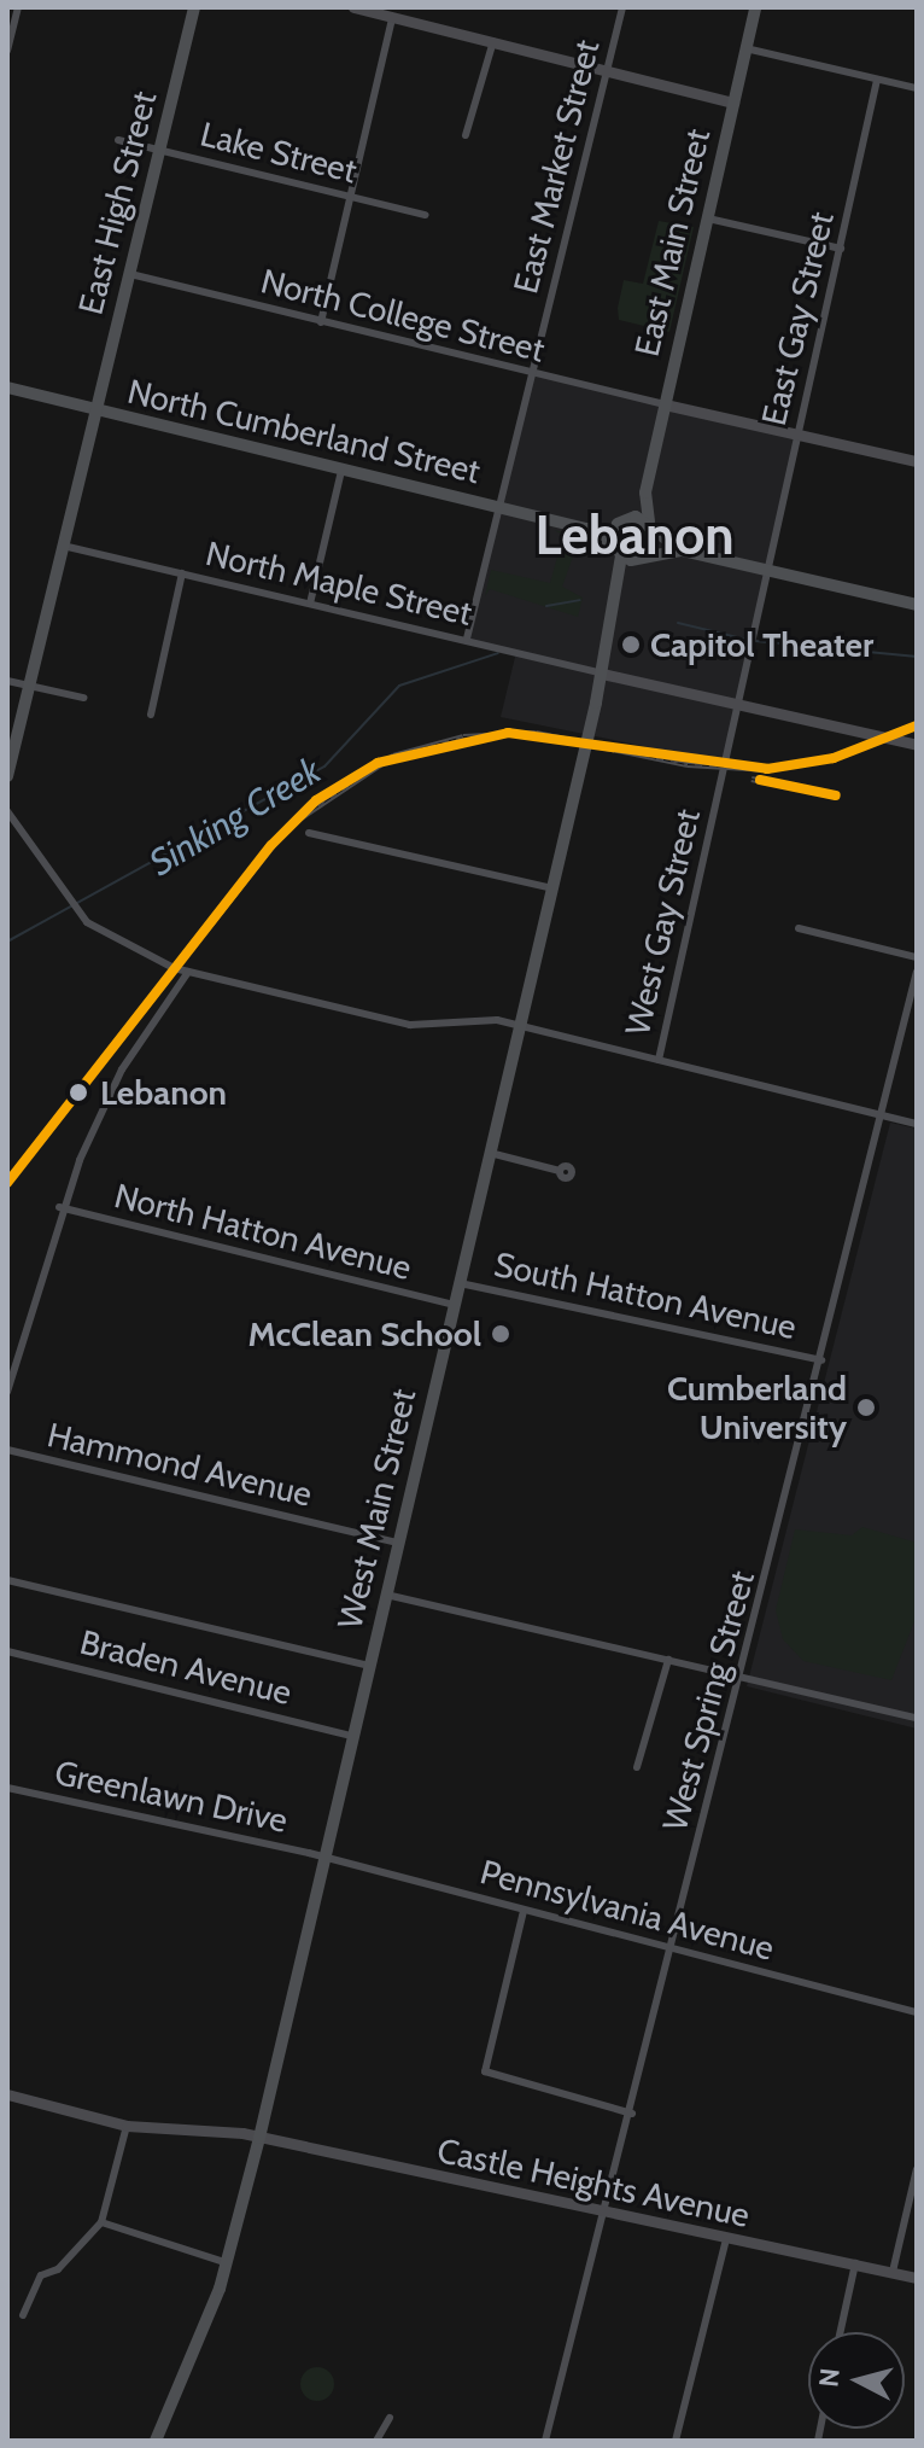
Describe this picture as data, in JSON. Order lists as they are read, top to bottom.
{
  "streets": {
    "main road": [
      "East High Street",
      "East Main Street",
      "North Cumberland Street",
      "West Main Street"
    ],
    "street": [
      "Lake Street",
      "East Market Street",
      "North College Street",
      "East Gay Street",
      "North Maple Street",
      "West Gay Street",
      "North Hatton Avenue",
      "South Hatton Avenue",
      "Hammond Avenue",
      "Braden Avenue",
      "West Spring Street",
      "Greenlawn Drive",
      "Pennsylvania Avenue",
      "Castle Heights Avenue"
    ]
  },
  "crossings": [
    ["Lake Street", "East High Street"],
    ["East Market Street", "North College Street"],
    ["East Market Street", "North Cumberland Street"],
    ["East Market Street", "North Maple Street"],
    ["East High Street", "North College Street"],
    ["East High Street", "North Cumberland Street"],
    ["East High Street", "North Maple Street"],
    ["East Main Street", "North College Street"],
    ["East Main Street", "North Cumberland Street"],
    ["East Main Street", "West Main Street"],
    ["East Gay Street", "West Gay Street"],
    ["North Maple Street", "West Main Street"],
    ["North Hatton Avenue", "West Main Street"],
    ["South Hatton Avenue", "West Main Street"],
    ["South Hatton Avenue", "West Spring Street"],
    ["Hammond Avenue", "West Main Street"],
    ["West Main Street", "Braden Avenue"],
    ["West Main Street", "Greenlawn Drive"],
    ["West Main Street", "Pennsylvania Avenue"],
    ["West Main Street", "Castle Heights Avenue"],
    ["West Spring Street", "Pennsylvania Avenue"],
    ["West Spring Street", "Castle Heights Avenue"],
    ["Greenlawn Drive", "Pennsylvania Avenue"]
  ],
  "districts": ["Lebanon"],
  "water": ["Sinking Creek"],
  "places": [
    "Capitol Theater",
    "Lebanon",
    "McClean School",
    "Cumberland University"
  ],
  "north": "left"
}
